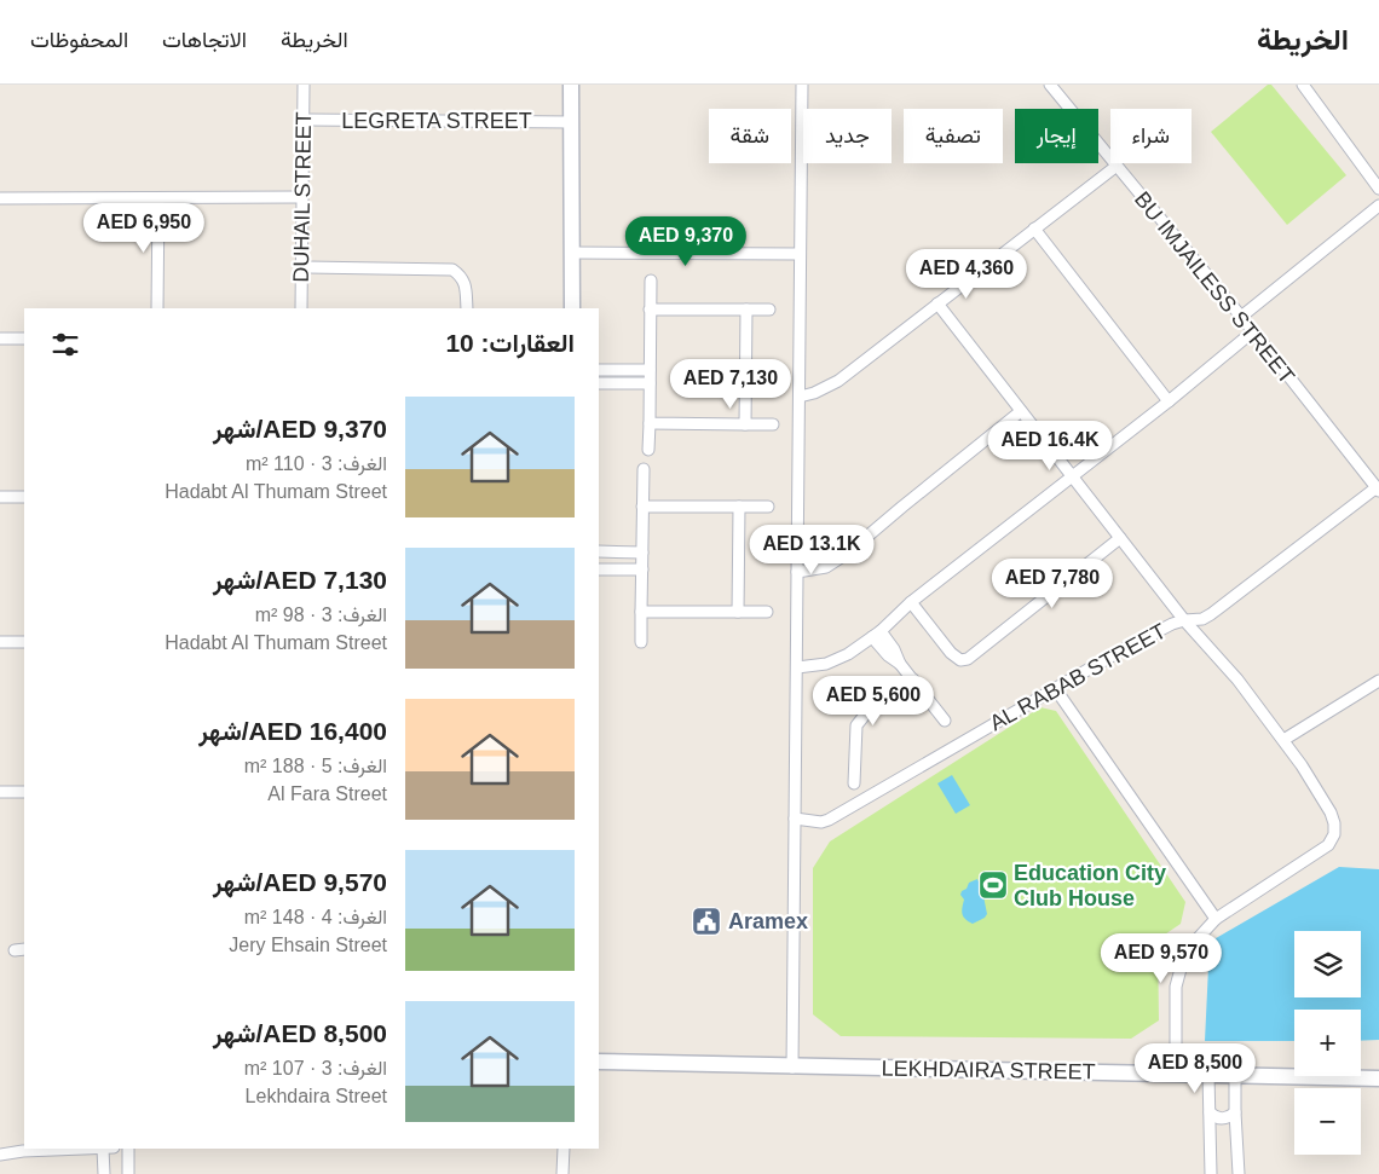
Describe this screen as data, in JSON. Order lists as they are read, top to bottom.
{
  "streets": {
    "street": [
      "LEGRETA STREET",
      "DUHAIL STREET",
      "BU IMJAILESS STREET",
      "AL RABAB STREET",
      "LEKHDAIRA STREET"
    ]
  },
  "crossings": [
    ["LEGRETA STREET", "DUHAIL STREET"],
    ["BU IMJAILESS STREET", "AL RABAB STREET"]
  ],
  "places": {
    "sports": ["Education City Club House"],
    "public building": ["Aramex"]
  },
  "page": {
    "header": "الخريطة",
    "nav": ["الخريطة", "الاتجاهات", "المحفوظات"],
    "chip": [
      "شراء",
      "إيجار",
      "تصفية",
      "جديد",
      "شقة"
    ],
    "price": [
      "AED 6,950",
      "AED 9,370",
      "AED 4,360",
      "AED 7,130",
      "AED 16.4K",
      "AED 13.1K",
      "AED 7,780",
      "AED 5,600",
      "AED 9,570",
      "AED 8,500"
    ],
    "heading": "العقارات: 10",
    "list": [
      {
        "name": "AED 9,370/شهر",
        "note": "الغرف: 3 · 110 m² · Hadabt Al Thumam Street"
      },
      {
        "name": "AED 7,130/شهر",
        "note": "الغرف: 3 · 98 m² · Hadabt Al Thumam Street"
      },
      {
        "name": "AED 16,400/شهر",
        "note": "الغرف: 5 · 188 m² · Al Fara Street"
      },
      {
        "name": "AED 9,570/شهر",
        "note": "الغرف: 4 · 148 m² · Jery Ehsain Street"
      },
      {
        "name": "AED 8,500/شهر",
        "note": "الغرف: 3 · 107 m² · Lekhdaira Street"
      }
    ],
    "map_buttons": ["+", "−"]
  }
}
